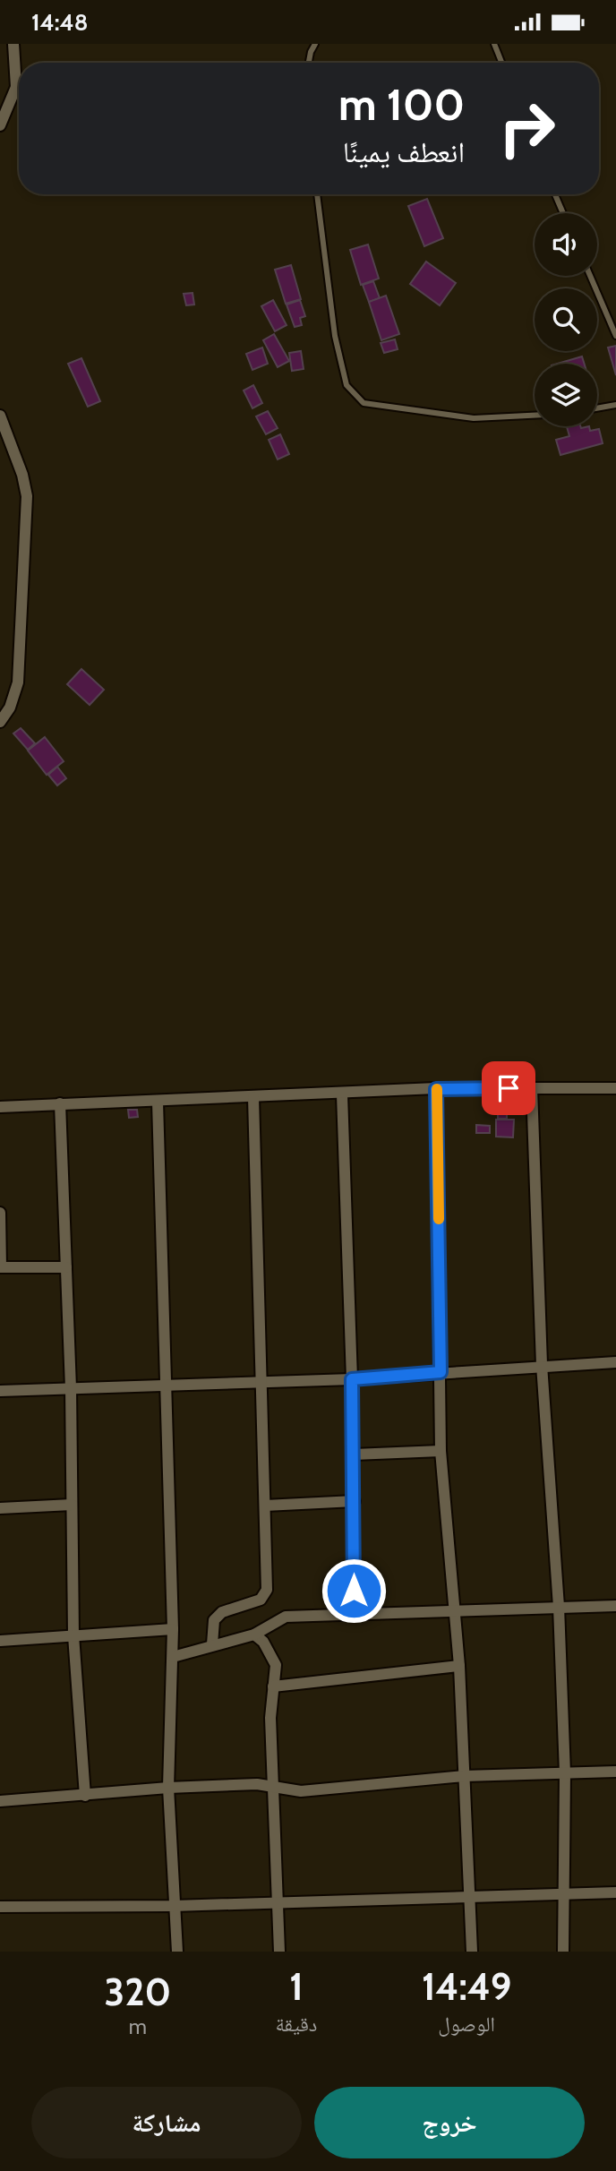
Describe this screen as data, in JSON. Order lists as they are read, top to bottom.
{
  "page": {
    "status": "14:48",
    "turn": ["100 m", "انعطف يمينًا"],
    "eta": [
      "14:49",
      "الوصول",
      "1",
      "دقيقة",
      "320",
      "m"
    ],
    "buttons": ["خروج", "مشاركة"]
  }
}
